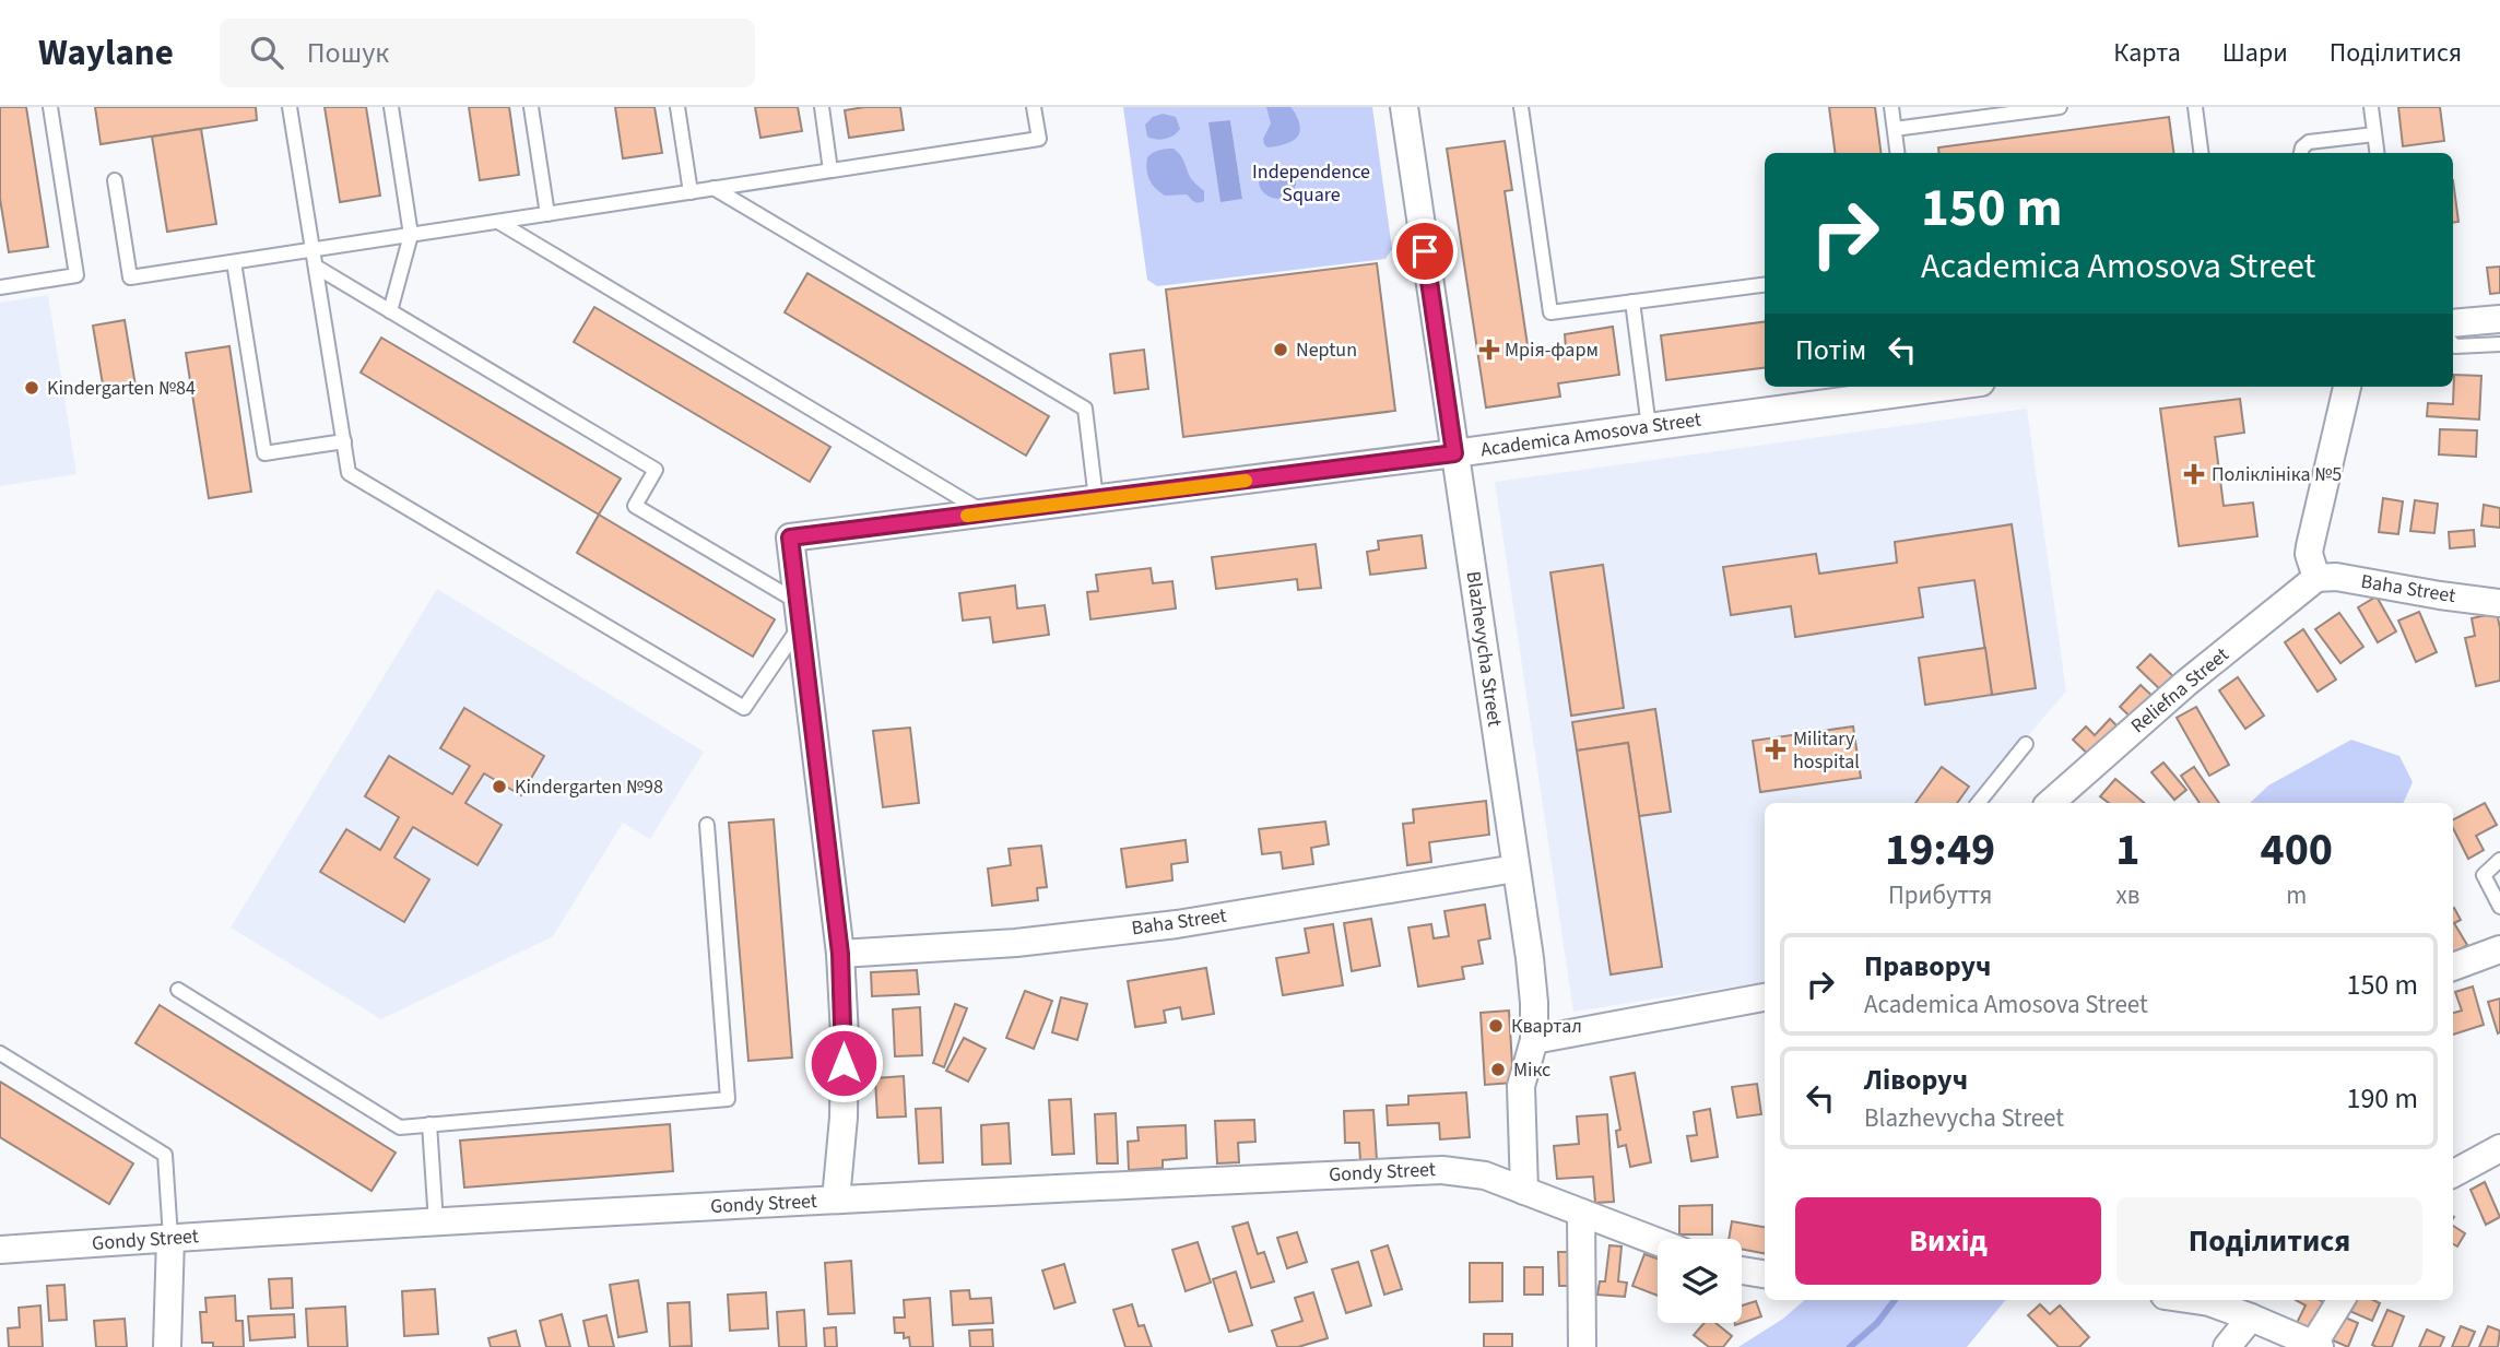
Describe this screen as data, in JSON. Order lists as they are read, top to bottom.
{
  "streets": {
    "street": [
      "Academica Amosova Street",
      "Baha Street",
      "Blazhevycha Street",
      "Reliefna Street",
      "Gondy Street"
    ]
  },
  "crossings": [
    ["Academica Amosova Street", "Blazhevycha Street"],
    ["Baha Street", "Blazhevycha Street"],
    ["Baha Street", "Reliefna Street"],
    ["Blazhevycha Street", "Gondy Street"]
  ],
  "parks": ["Independence Square"],
  "places": {
    "other": [
      "Neptun",
      "Kindergarten №84",
      "Kindergarten №98",
      "Квартал",
      "Мікс"
    ],
    "health": ["Мрія-фарм", "Поліклініка №5", "Military hospital"]
  },
  "page": {
    "header": "Waylane",
    "search": "Пошук",
    "nav": ["Карта", "Шари", "Поділитися"],
    "turn": ["150 m", "Academica Amosova Street"],
    "then": "Потім",
    "eta": [
      "19:49",
      "Прибуття",
      "1",
      "хв",
      "400",
      "m"
    ],
    "list": [
      {
        "name": "Праворуч",
        "note": "Academica Amosova Street",
        "value": "150 m"
      },
      {
        "name": "Ліворуч",
        "note": "Blazhevycha Street",
        "value": "190 m"
      }
    ],
    "buttons": ["Вихід", "Поділитися"]
  }
}
